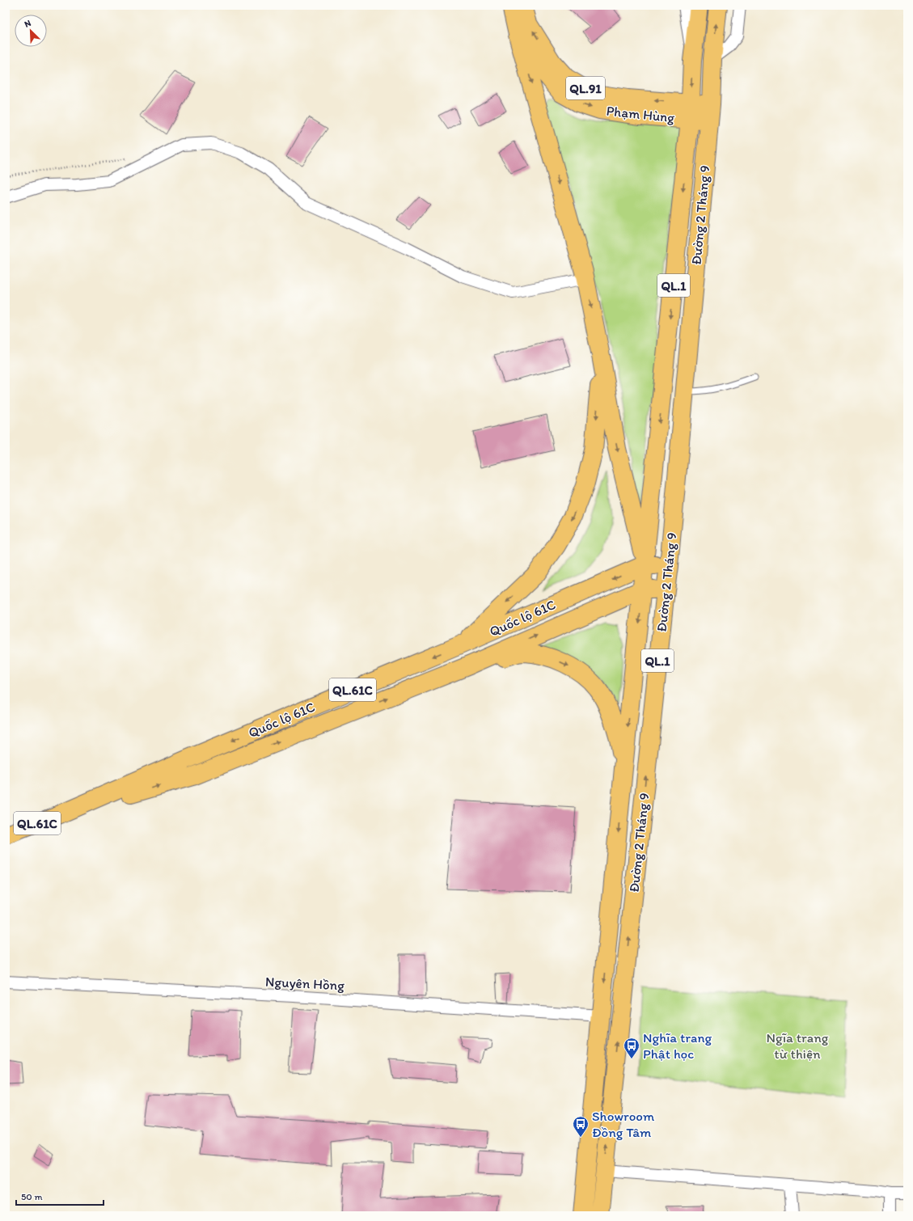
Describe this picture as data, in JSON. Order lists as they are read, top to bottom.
{
  "streets": {
    "highway": [
      "QL.91",
      "Phạm Hùng",
      "Đường 2 Tháng 9",
      "QL.1",
      "Quốc lộ 61C",
      "QL.61C"
    ],
    "street": ["Nguyên Hồng"]
  },
  "crossings": [
    ["Phạm Hùng", "Đường 2 Tháng 9"],
    ["Đường 2 Tháng 9", "Quốc lộ 61C"],
    ["Đường 2 Tháng 9", "Nguyên Hồng"]
  ],
  "parks": ["Ngĩa trang từ thiện"],
  "places": {
    "bus stop": ["Nghĩa trang Phật học", "Showroom Đồng Tâm"]
  },
  "scale_bar": "50 m",
  "north": "top left"
}
